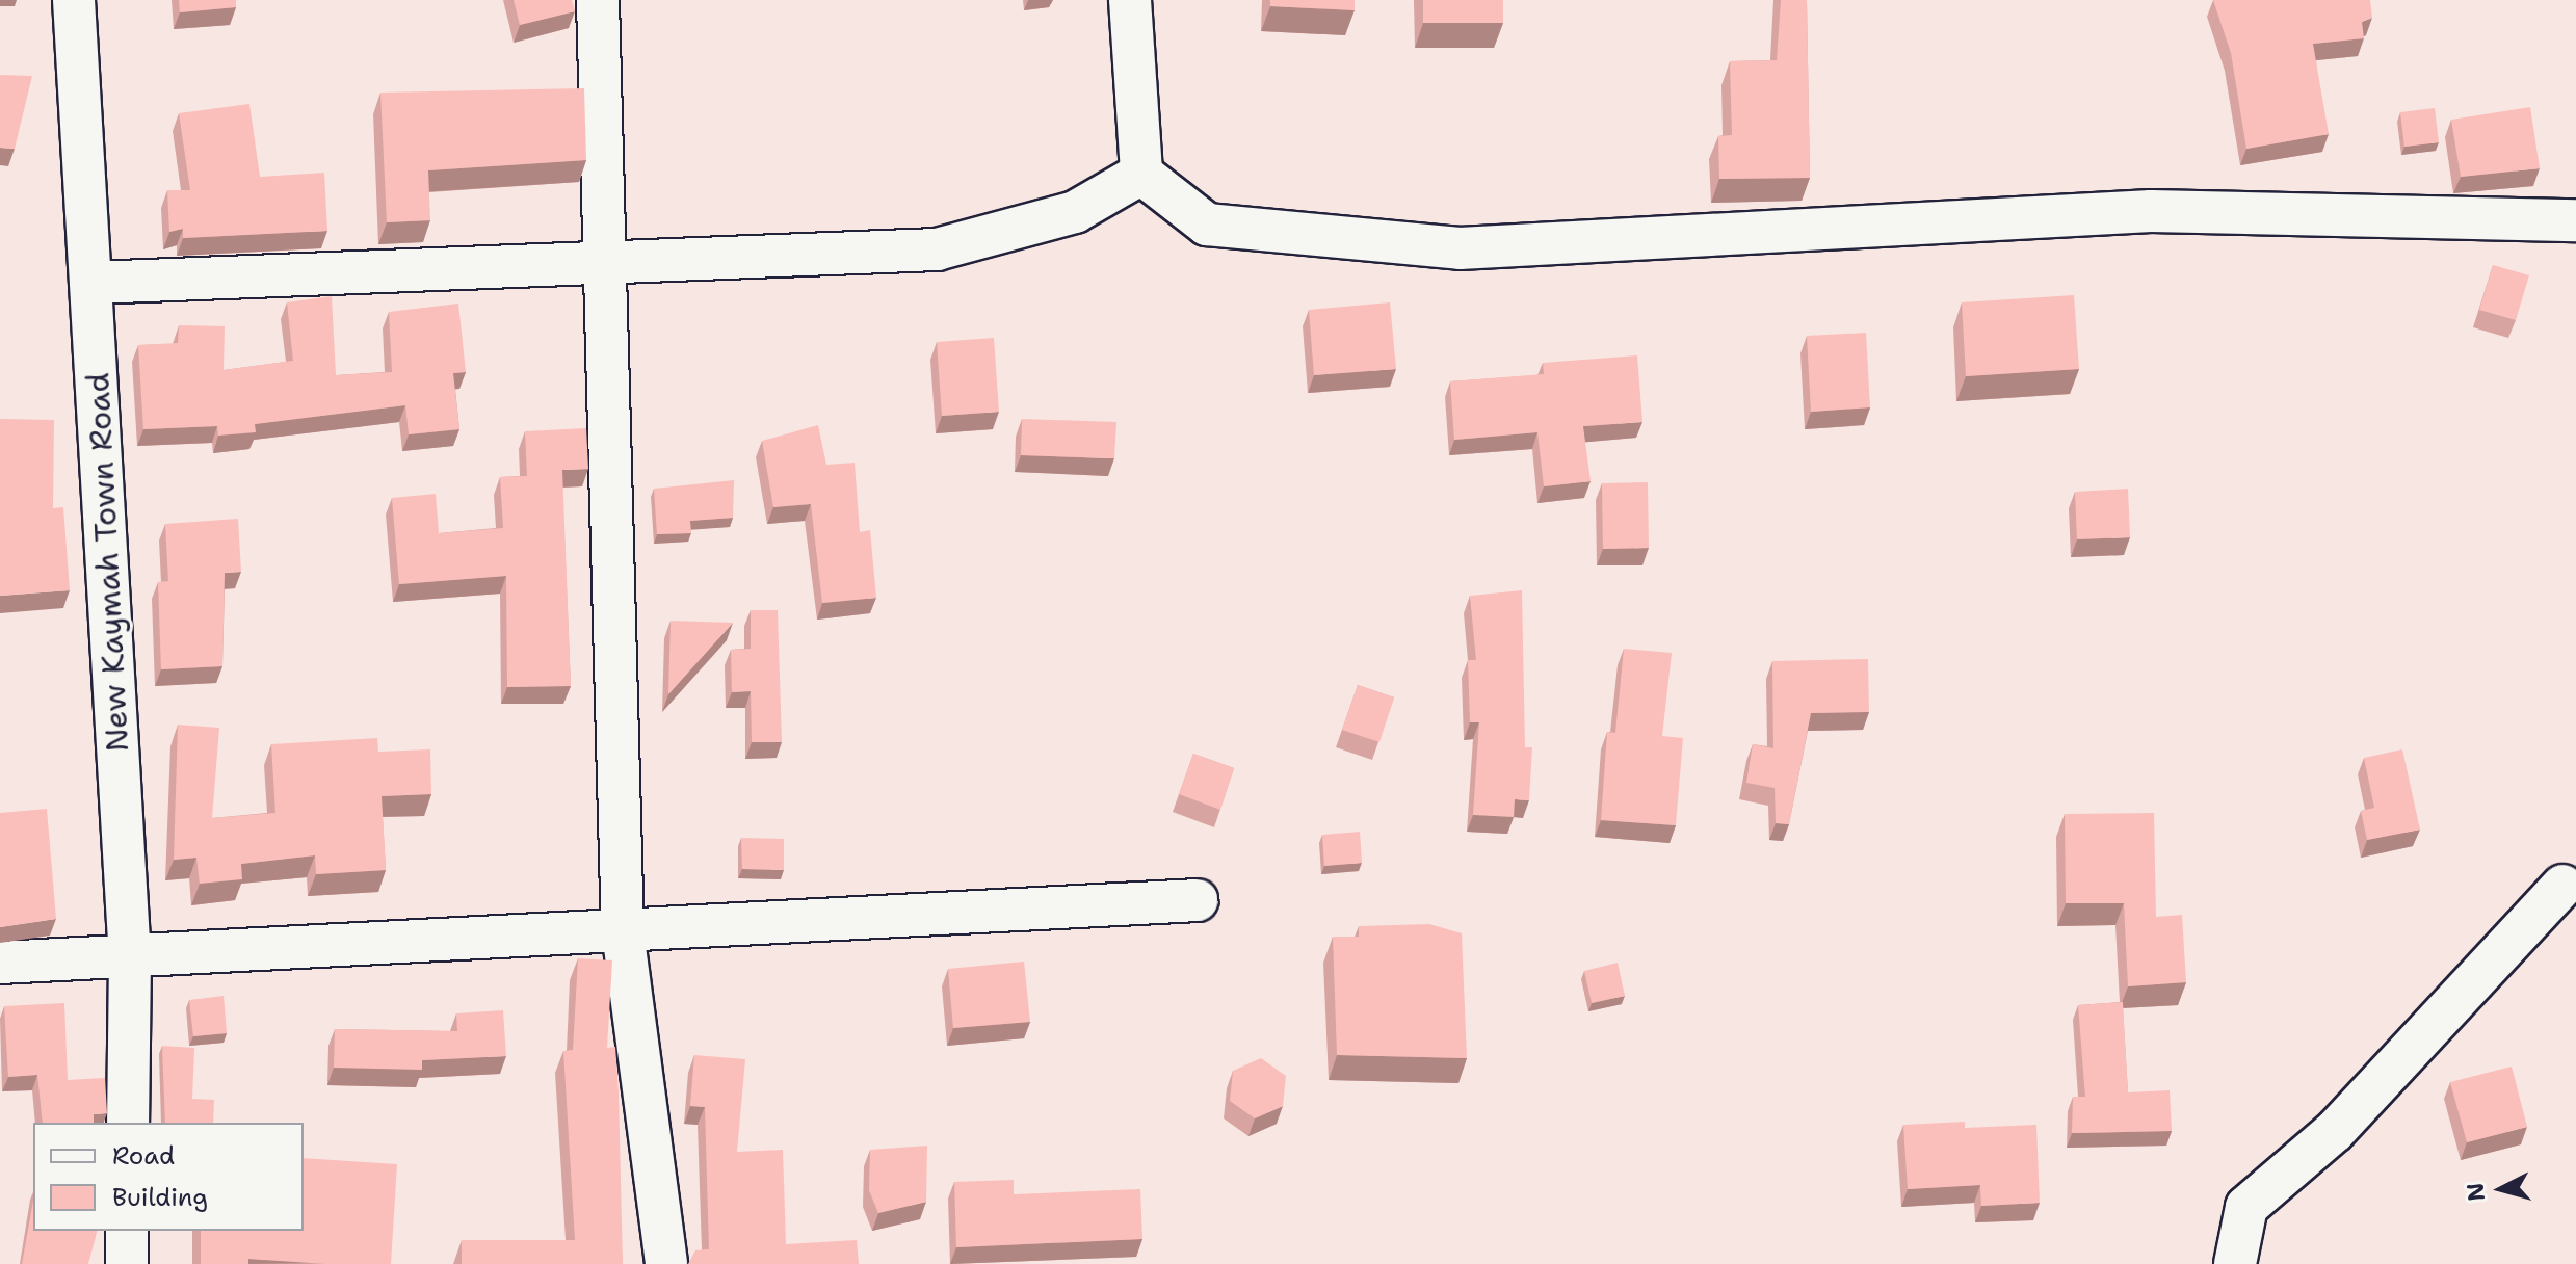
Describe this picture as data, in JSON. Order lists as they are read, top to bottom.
{
  "streets": {
    "street": ["New Kaymah Town Road"]
  },
  "legend": ["Road", "Building"],
  "north": "left"
}
